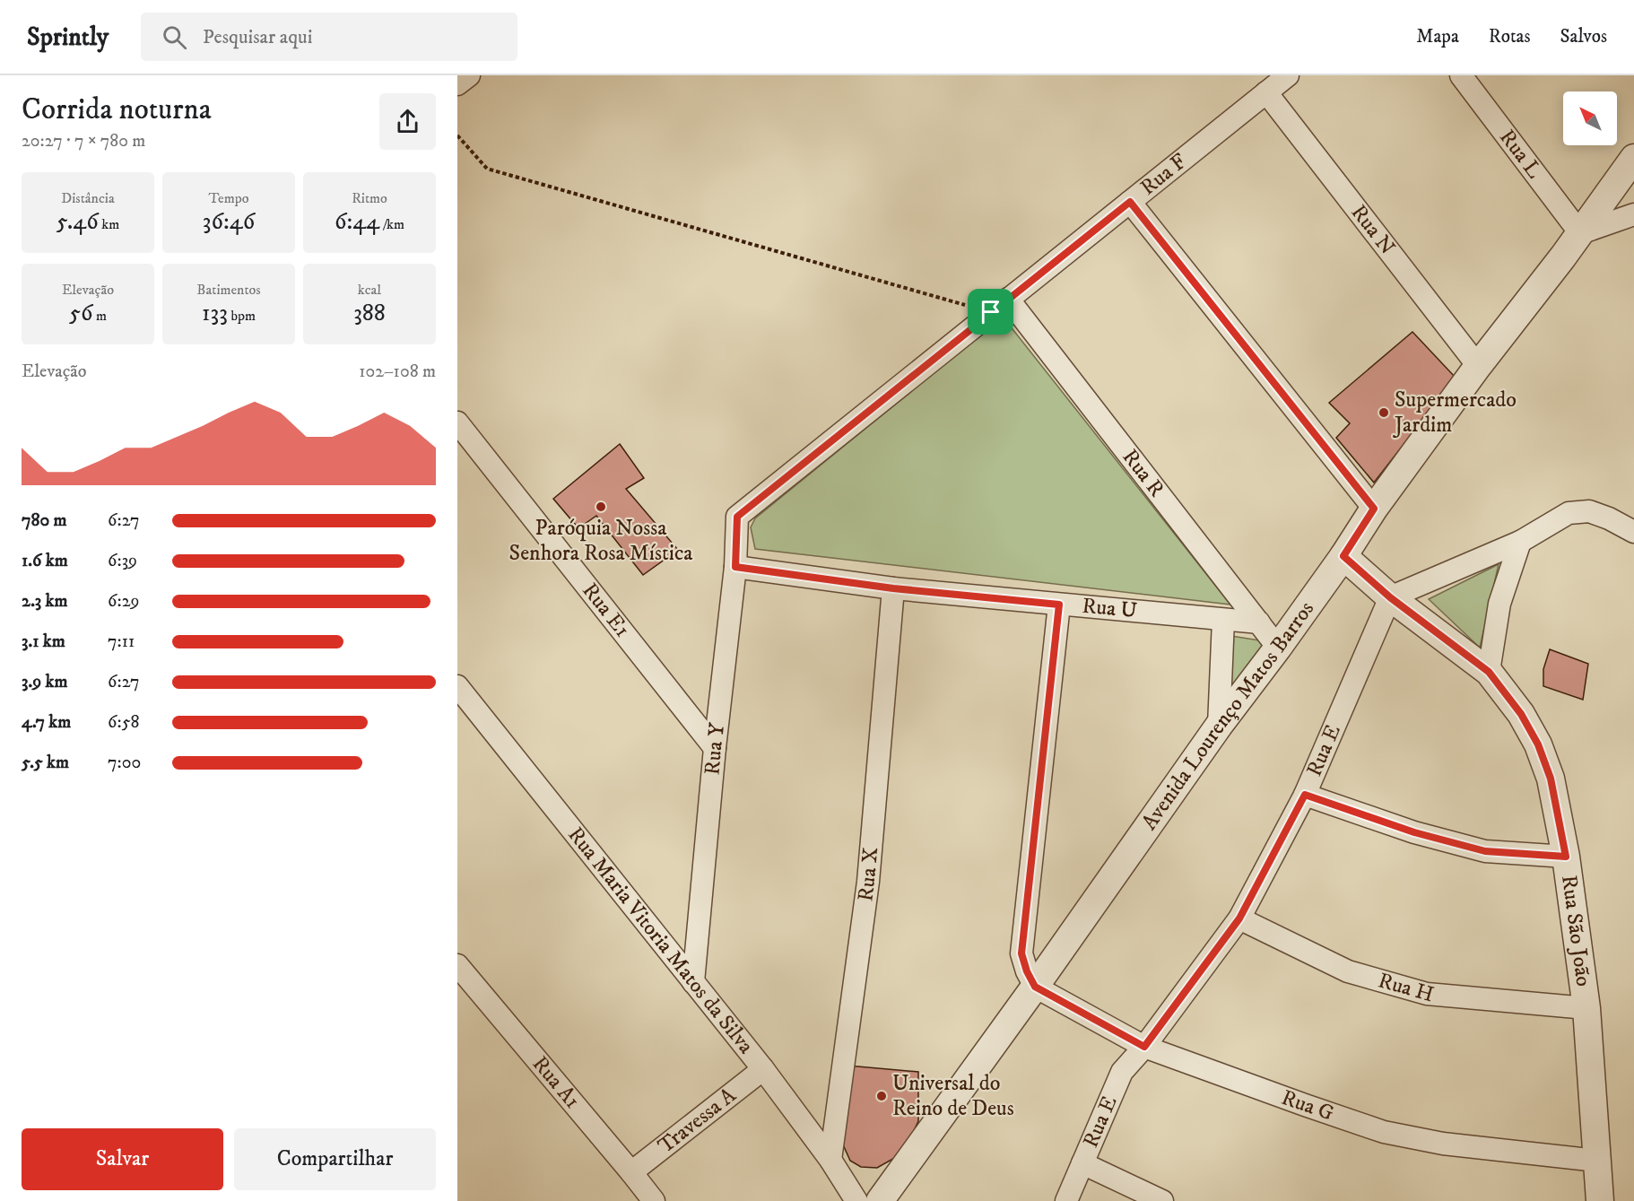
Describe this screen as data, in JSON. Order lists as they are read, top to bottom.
{
  "streets": {
    "street": [
      "Rua L",
      "Rua F",
      "Rua N",
      "Rua R",
      "Rua U",
      "Rua E1",
      "Avenida Lourenço Matos Barros",
      "Rua Y",
      "Rua E",
      "Rua X",
      "Rua São João",
      "Rua Maria Vitoria Matos da Silva",
      "Rua H",
      "Rua A1",
      "Rua G",
      "Travessa A"
    ]
  },
  "crossings": [
    ["Rua L", "Avenida Lourenço Matos Barros"],
    ["Rua F", "Rua N"],
    ["Rua F", "Rua R"],
    ["Rua F", "Rua Y"],
    ["Rua N", "Avenida Lourenço Matos Barros"],
    ["Rua R", "Rua U"],
    ["Rua R", "Avenida Lourenço Matos Barros"],
    ["Rua U", "Rua Y"],
    ["Rua U", "Rua X"],
    ["Rua E1", "Rua Y"],
    ["Avenida Lourenço Matos Barros", "Rua São João"],
    ["Avenida Lourenço Matos Barros", "Rua G"],
    ["Rua Y", "Rua Maria Vitoria Matos da Silva"],
    ["Rua E", "Rua São João"],
    ["Rua E", "Rua H"],
    ["Rua E", "Rua G"],
    ["Rua X", "Rua Maria Vitoria Matos da Silva"],
    ["Rua São João", "Rua H"],
    ["Rua São João", "Rua G"],
    ["Rua Maria Vitoria Matos da Silva", "Travessa A"],
    ["Rua A1", "Travessa A"]
  ],
  "places": ["Supermercado Jardim", "Paróquia Nossa Senhora Rosa Mística", "Universal do Reino de Deus"],
  "north": "top left",
  "page": {
    "header": "Sprintly",
    "search": "Pesquisar aqui",
    "nav": ["Mapa", "Rotas", "Salvos"],
    "heading": ["Corrida noturna", "20:27 · 7 × 780 m"],
    "stats": [
      ["Distância", "5.46 km"],
      ["Tempo", "36:46"],
      ["Ritmo", "6:44 /km"],
      ["Elevação", "56 m"],
      ["Batimentos", "133 bpm"],
      ["kcal", "388"]
    ],
    "chart": ["Elevação", "102–108 m"],
    "list": [
      {
        "name": "780 m",
        "note": "6:27"
      },
      {
        "name": "1.6 km",
        "note": "6:39"
      },
      {
        "name": "2.3 km",
        "note": "6:29"
      },
      {
        "name": "3.1 km",
        "note": "7:11"
      },
      {
        "name": "3.9 km",
        "note": "6:27"
      },
      {
        "name": "4.7 km",
        "note": "6:58"
      },
      {
        "name": "5.5 km",
        "note": "7:00"
      }
    ],
    "buttons": ["Salvar", "Compartilhar"]
  }
}
